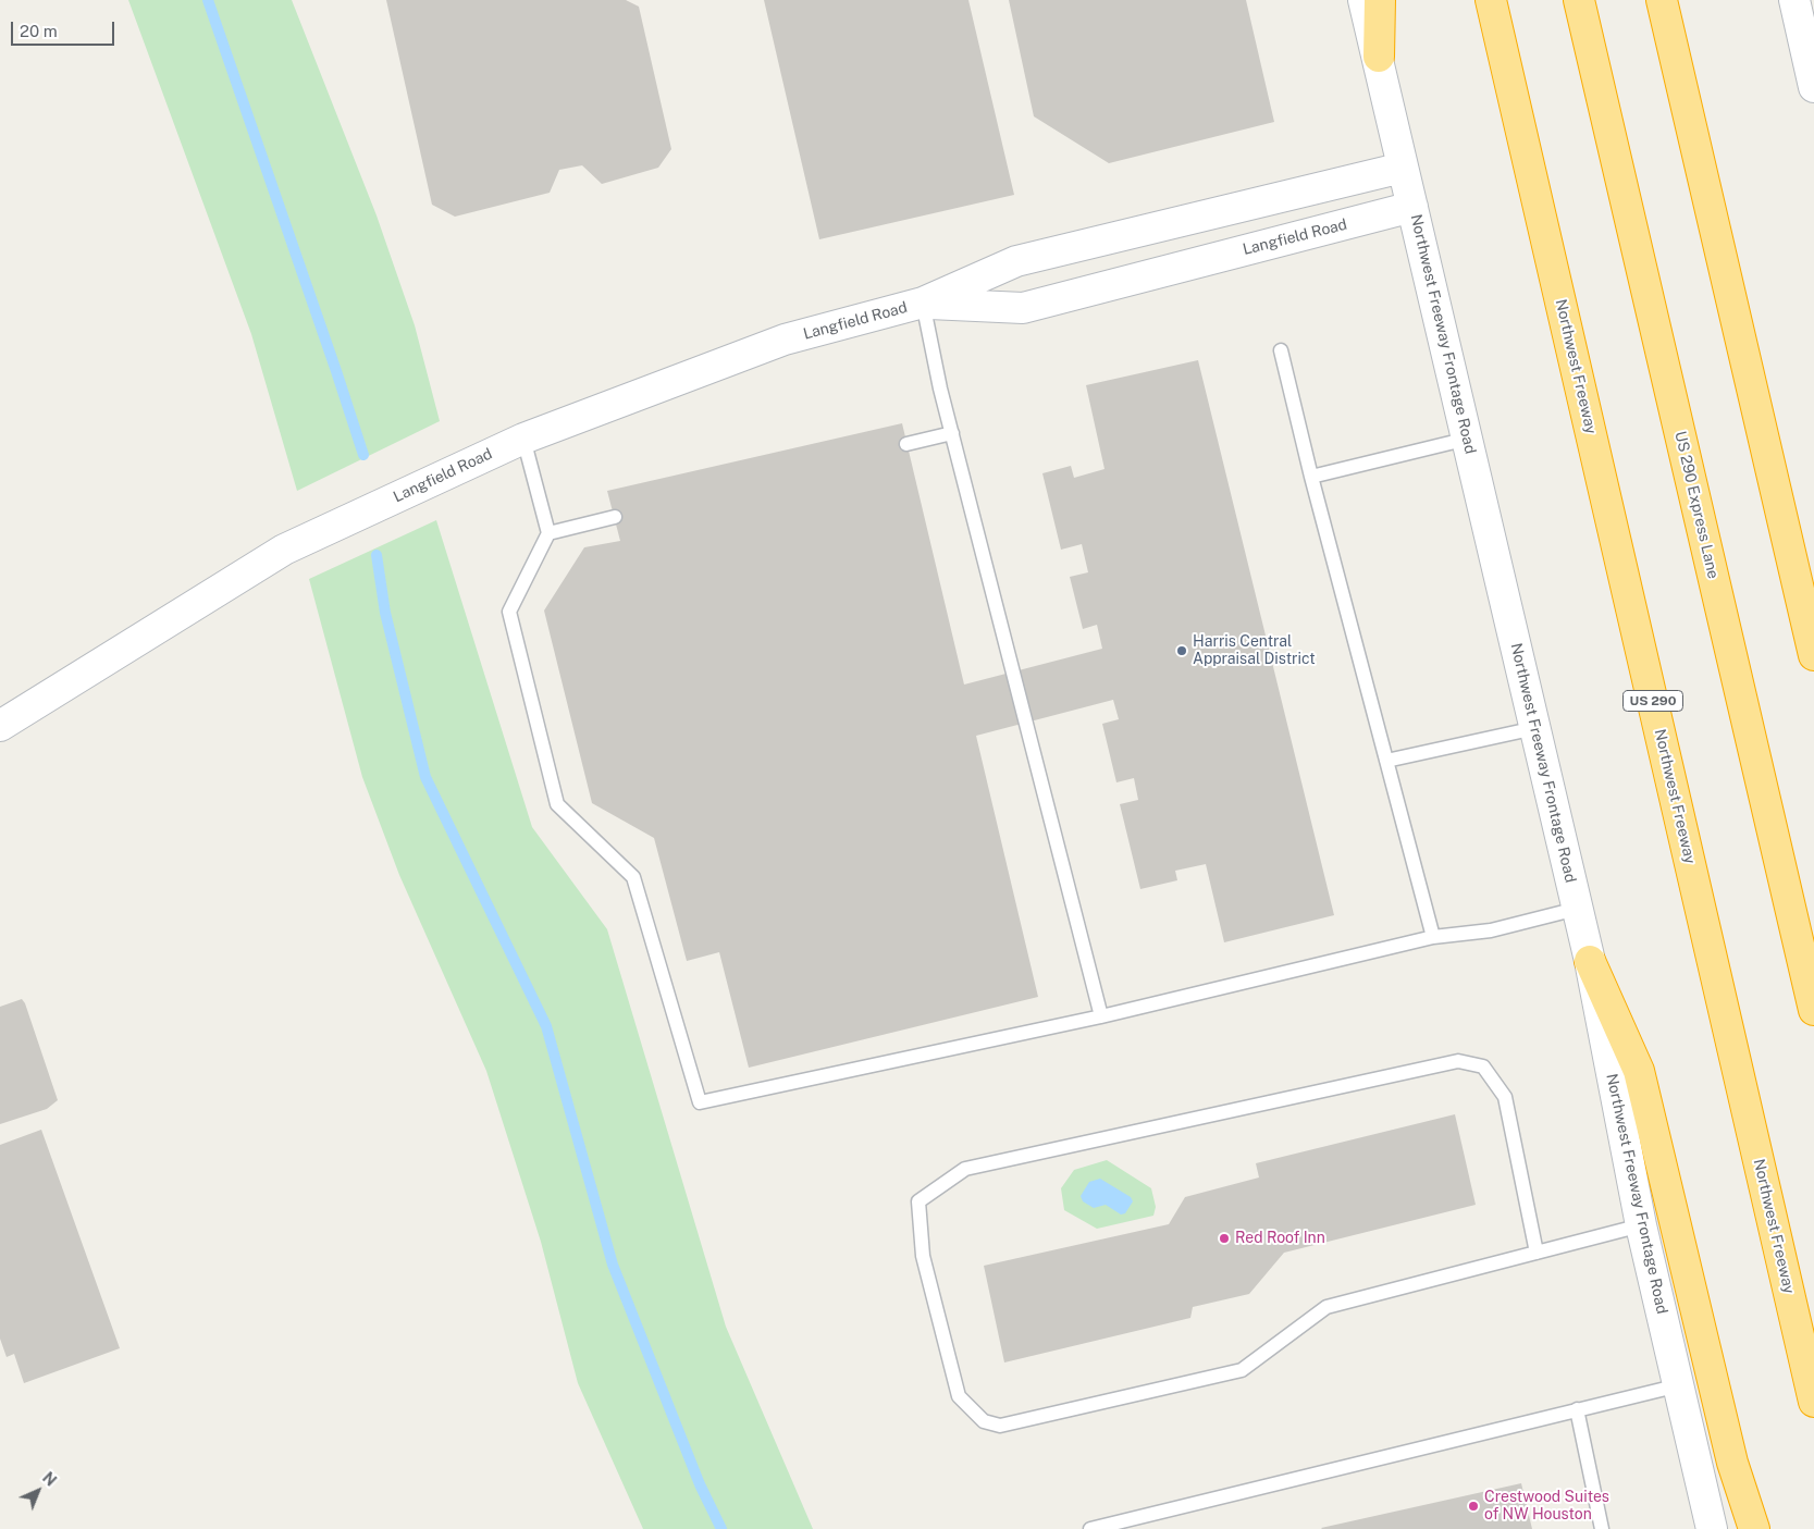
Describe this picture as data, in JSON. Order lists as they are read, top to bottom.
{
  "streets": {
    "highway": ["Northwest Freeway", "US 290 Express Lane", "US 290"],
    "street": ["Langfield Road", "Northwest Freeway Frontage Road"]
  },
  "crossings": [
    ["Langfield Road", "Northwest Freeway Frontage Road"]
  ],
  "places": ["Harris Central Appraisal District", "Red Roof Inn", "Crestwood Suites of NW Houston"],
  "scale_bar": "20 m",
  "north": "top right"
}
